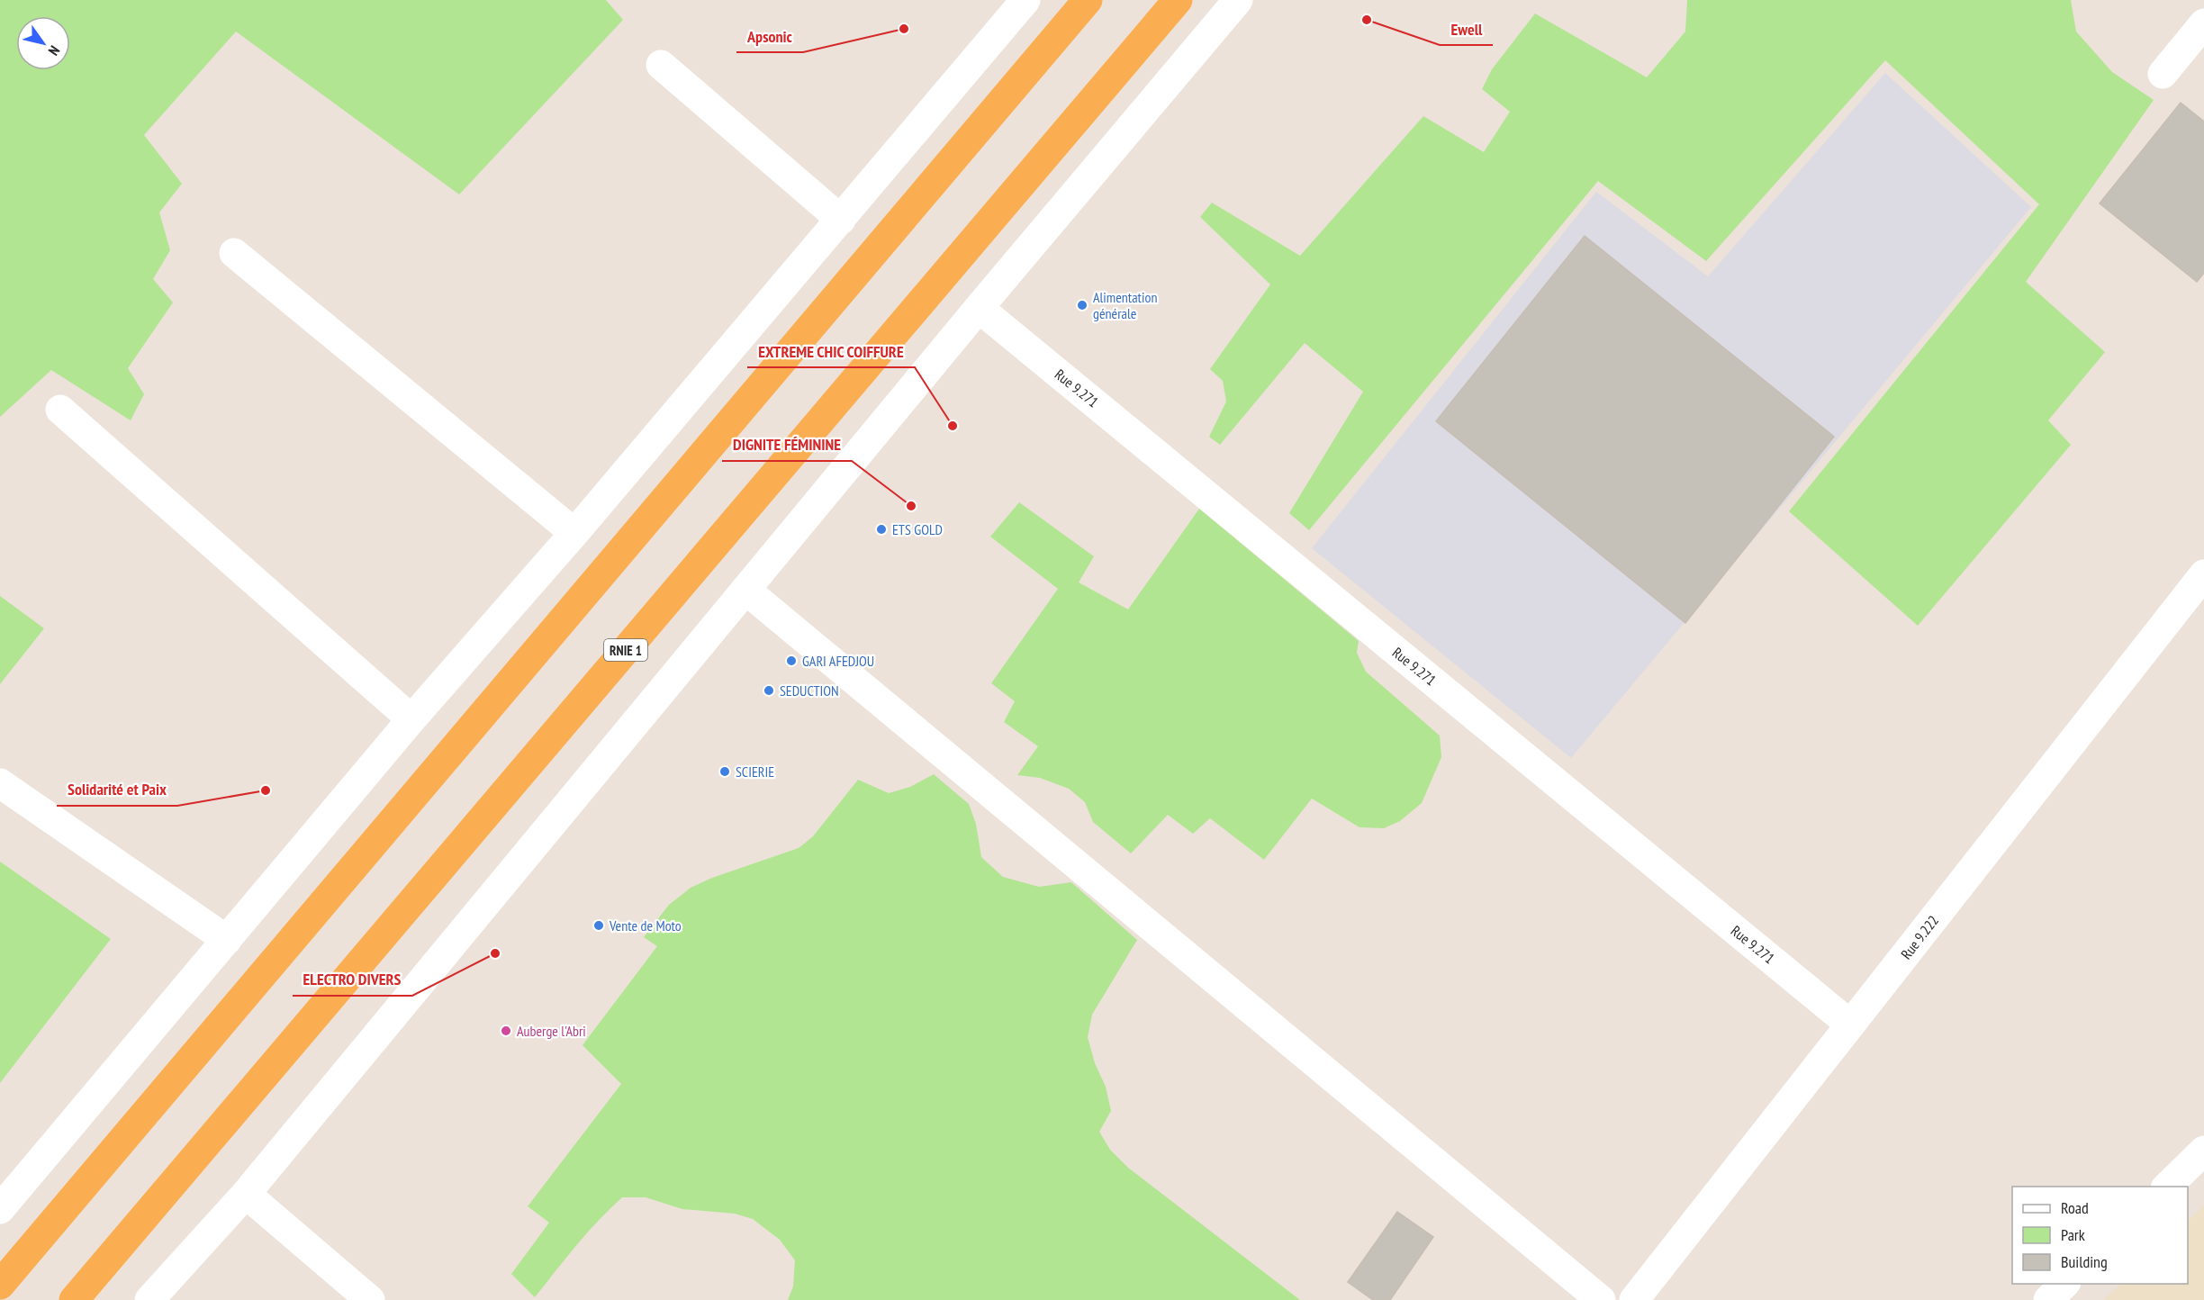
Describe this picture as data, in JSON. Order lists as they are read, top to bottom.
{
  "streets": {
    "highway": ["RNIE 1"],
    "street": ["Rue 9.271", "Rue 9.222"]
  },
  "crossings": [
    ["Rue 9.271", "Rue 9.222"]
  ],
  "places": [
    "Ewell",
    "Apsonic",
    "Alimentation générale",
    "EXTREME CHIC COIFFURE",
    "DIGNITE FÉMININE",
    "ETS GOLD",
    "GARI AFEDJOU",
    "SEDUCTION",
    "SCIERIE",
    "Solidarité et Paix",
    "Vente de Moto",
    "ELECTRO DIVERS",
    "Auberge l'Abri"
  ],
  "legend": ["Road", "Park", "Building"],
  "north": "bottom right"
}
